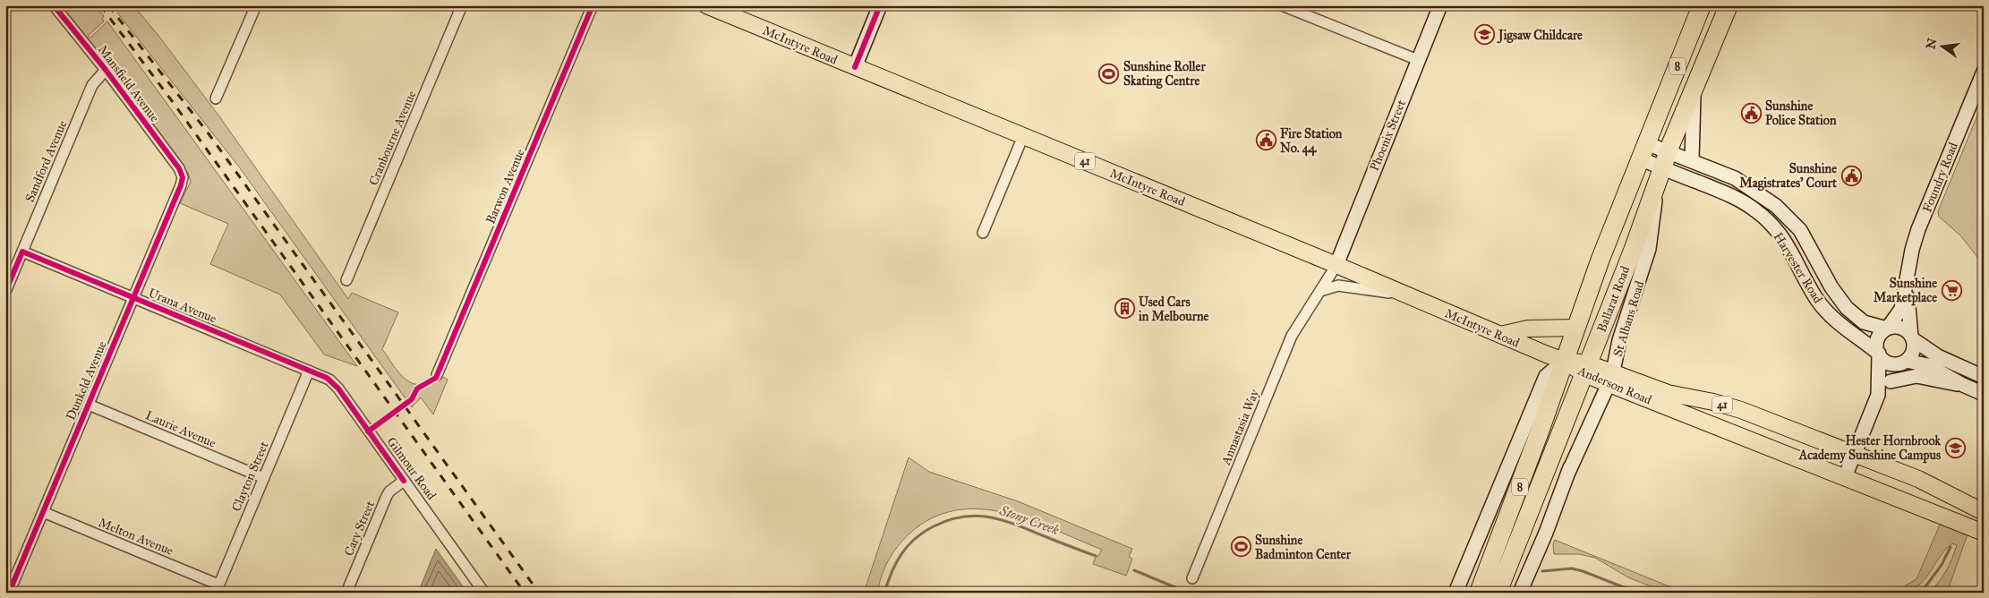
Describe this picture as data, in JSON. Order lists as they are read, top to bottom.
{
  "streets": {
    "highway": ["8", "Ballarat Road"],
    "main road": ["McIntyre Road", "41", "Anderson Road"],
    "street": [
      "Mansfield Avenue",
      "Phoenix Street",
      "Cranbourne Avenue",
      "Sandford Avenue",
      "Foundry Road",
      "Barwon Avenue",
      "Harvester Road",
      "Urana Avenue",
      "St Albans Road",
      "Dunkeld Avenue",
      "Annastasia Way",
      "Laurie Avenue",
      "Gilmour Road",
      "Clayton Street",
      "Cary Street",
      "Melton Avenue"
    ]
  },
  "crossings": [
    ["McIntyre Road", "Phoenix Street"],
    ["McIntyre Road", "Ballarat Road"],
    ["McIntyre Road", "Anderson Road"],
    ["McIntyre Road", "Annastasia Way"],
    ["Mansfield Avenue", "Sandford Avenue"],
    ["Mansfield Avenue", "Dunkeld Avenue"],
    ["Phoenix Street", "Annastasia Way"],
    ["Sandford Avenue", "Urana Avenue"],
    ["Foundry Road", "Harvester Road"],
    ["Harvester Road", "Ballarat Road"],
    ["Harvester Road", "St Albans Road"],
    ["Ballarat Road", "St Albans Road"],
    ["Ballarat Road", "Anderson Road"],
    ["Urana Avenue", "Dunkeld Avenue"],
    ["Urana Avenue", "Gilmour Road"],
    ["Urana Avenue", "Clayton Street"],
    ["St Albans Road", "Anderson Road"],
    ["Dunkeld Avenue", "Laurie Avenue"],
    ["Dunkeld Avenue", "Melton Avenue"],
    ["Laurie Avenue", "Clayton Street"],
    ["Gilmour Road", "Clayton Street"],
    ["Gilmour Road", "Cary Street"],
    ["Clayton Street", "Melton Avenue"]
  ],
  "water": ["Stony Creek"],
  "places": {
    "school or university": ["Jigsaw Childcare", "Hester Hornbrook Academy Sunshine Campus"],
    "sports": ["Sunshine Roller Skating Centre", "Sunshine Badminton Center"],
    "public building": ["Sunshine Police Station", "Fire Station No. 44", "Sunshine Magistrates' Court"],
    "supermarket": ["Sunshine Marketplace"],
    "building": ["Used Cars in Melbourne"]
  },
  "north": "left"
}
